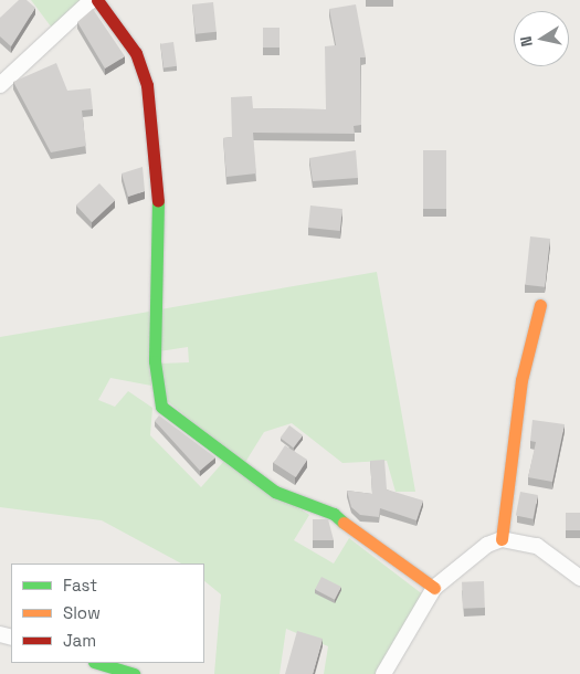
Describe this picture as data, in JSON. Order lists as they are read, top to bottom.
{
  "legend": ["Fast", "Slow", "Jam"],
  "north": "left"
}
